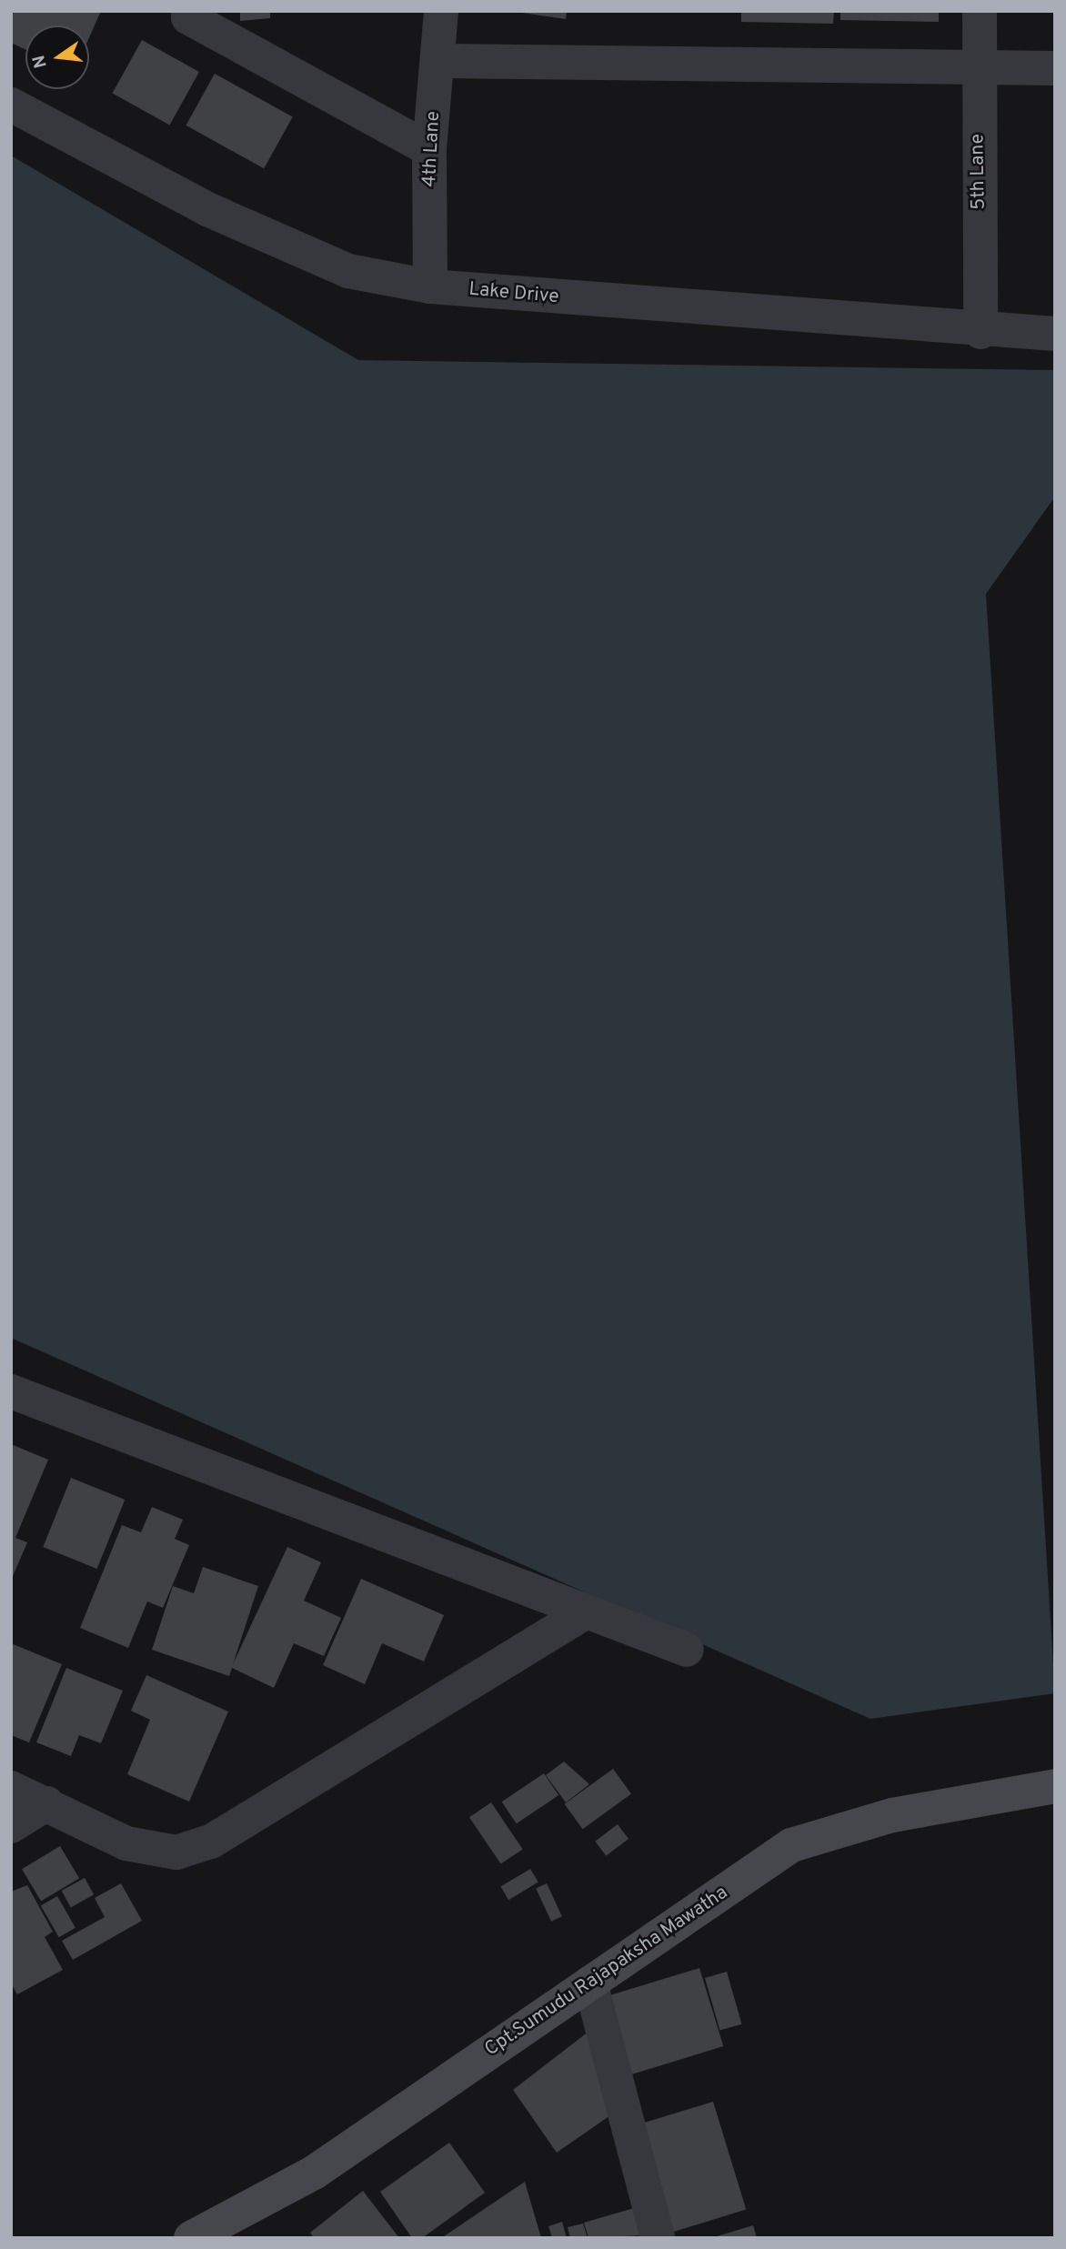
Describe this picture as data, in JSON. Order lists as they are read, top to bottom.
{
  "streets": {
    "main road": ["Cpt.Sumudu Rajapaksha Mawatha"],
    "street": ["4th Lane", "5th Lane", "Lake Drive"]
  },
  "crossings": [
    ["4th Lane", "Lake Drive"],
    ["5th Lane", "Lake Drive"]
  ],
  "north": "left"
}
